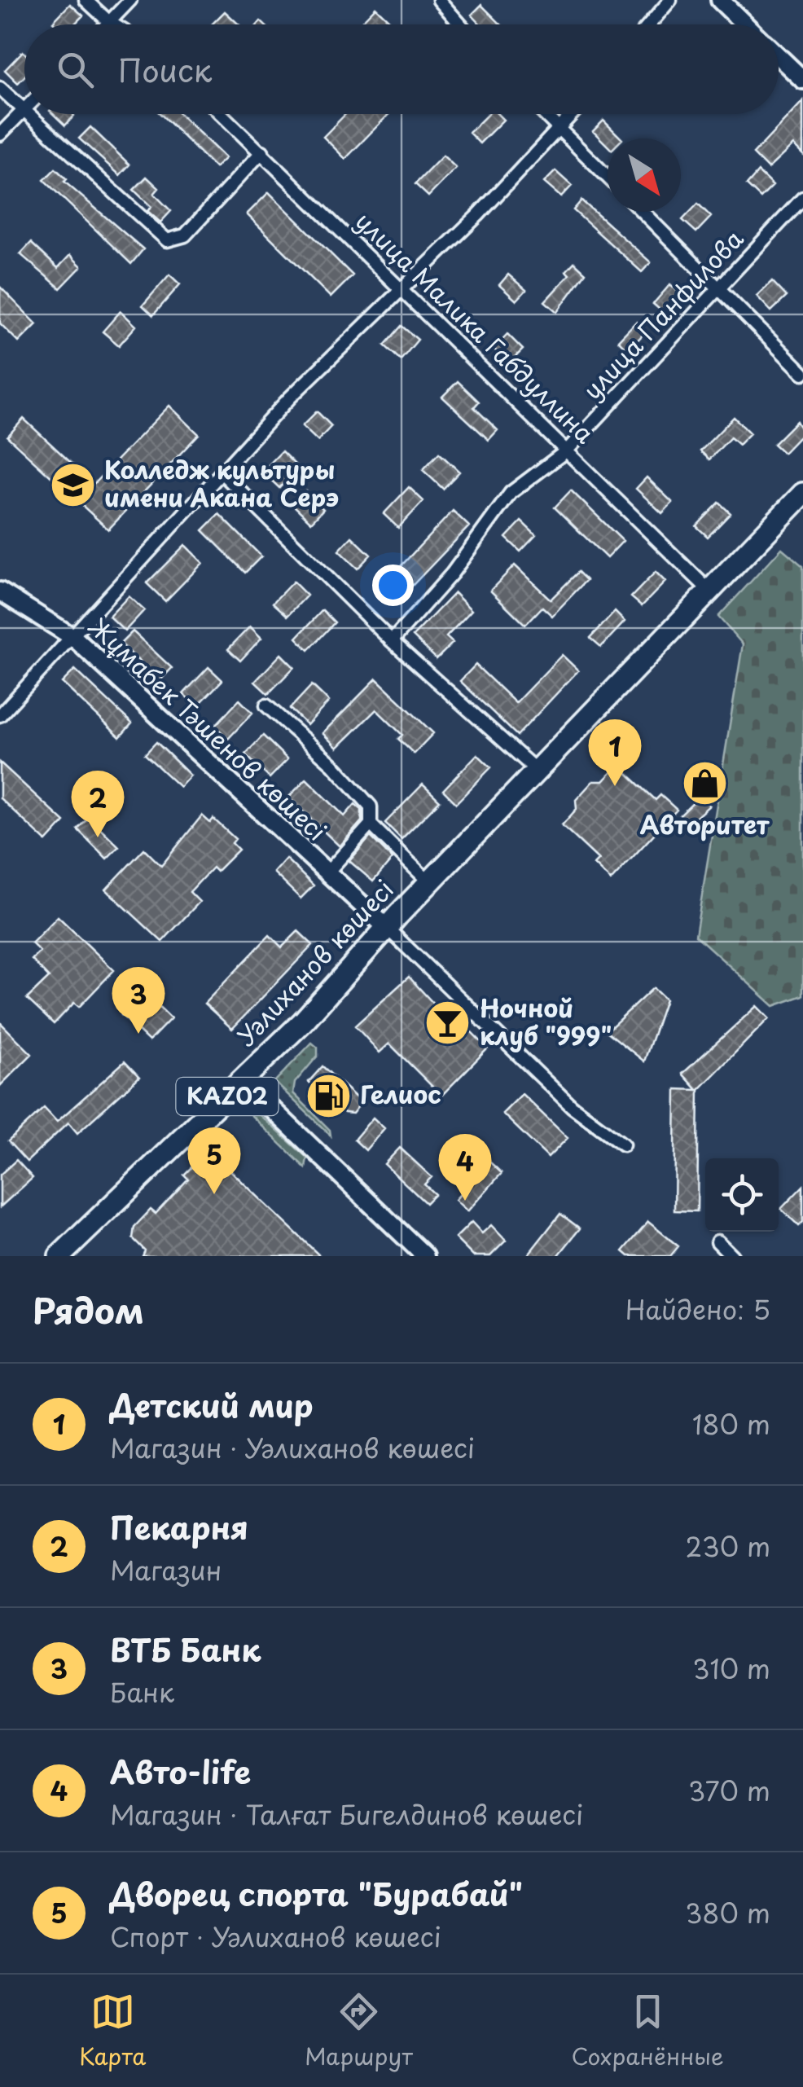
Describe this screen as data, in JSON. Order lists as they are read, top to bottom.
{
  "streets": {
    "highway": ["Уәлиханов көшесі", "KАZ02"],
    "main road": ["Жұмабек Тәшенов көшесі"],
    "street": ["улица Панфилова", "улица Малика Габдуллина"]
  },
  "crossings": [
    ["улица Панфилова", "улица Малика Габдуллина"],
    ["улица Малика Габдуллина", "KАZ02"],
    ["Жұмабек Тәшенов көшесі", "Уәлиханов көшесі"],
    ["Жұмабек Тәшенов көшесі", "KАZ02"],
    ["Уәлиханов көшесі", "KАZ02"]
  ],
  "places": {
    "school or university": ["Колледж культуры имени Акана Серэ"],
    "shop": ["Авторитет"],
    "bar": ["Ночной клуб \"999\""],
    "fuel station": ["Гелиос"]
  },
  "north": "bottom right",
  "page": {
    "search": "Поиск",
    "pins": [
      "1",
      "2",
      "3",
      "5",
      "4"
    ],
    "heading": ["Рядом", "Найдено: 5"],
    "list": [
      {
        "mark": "1",
        "name": "Детский мир",
        "note": "Магазин · Уәлиханов көшесі",
        "value": "180 m"
      },
      {
        "mark": "2",
        "name": "Пекарня",
        "note": "Магазин",
        "value": "230 m"
      },
      {
        "mark": "3",
        "name": "ВТБ Банк",
        "note": "Банк",
        "value": "310 m"
      },
      {
        "mark": "4",
        "name": "Авто-life",
        "note": "Магазин · Талғат Бигелдинов көшесі",
        "value": "370 m"
      },
      {
        "mark": "5",
        "name": "Дворец спорта \"Бурабай\"",
        "note": "Спорт · Уәлиханов көшесі",
        "value": "380 m"
      }
    ],
    "nav": ["Карта", "Маршрут", "Сохранённые"]
  }
}
